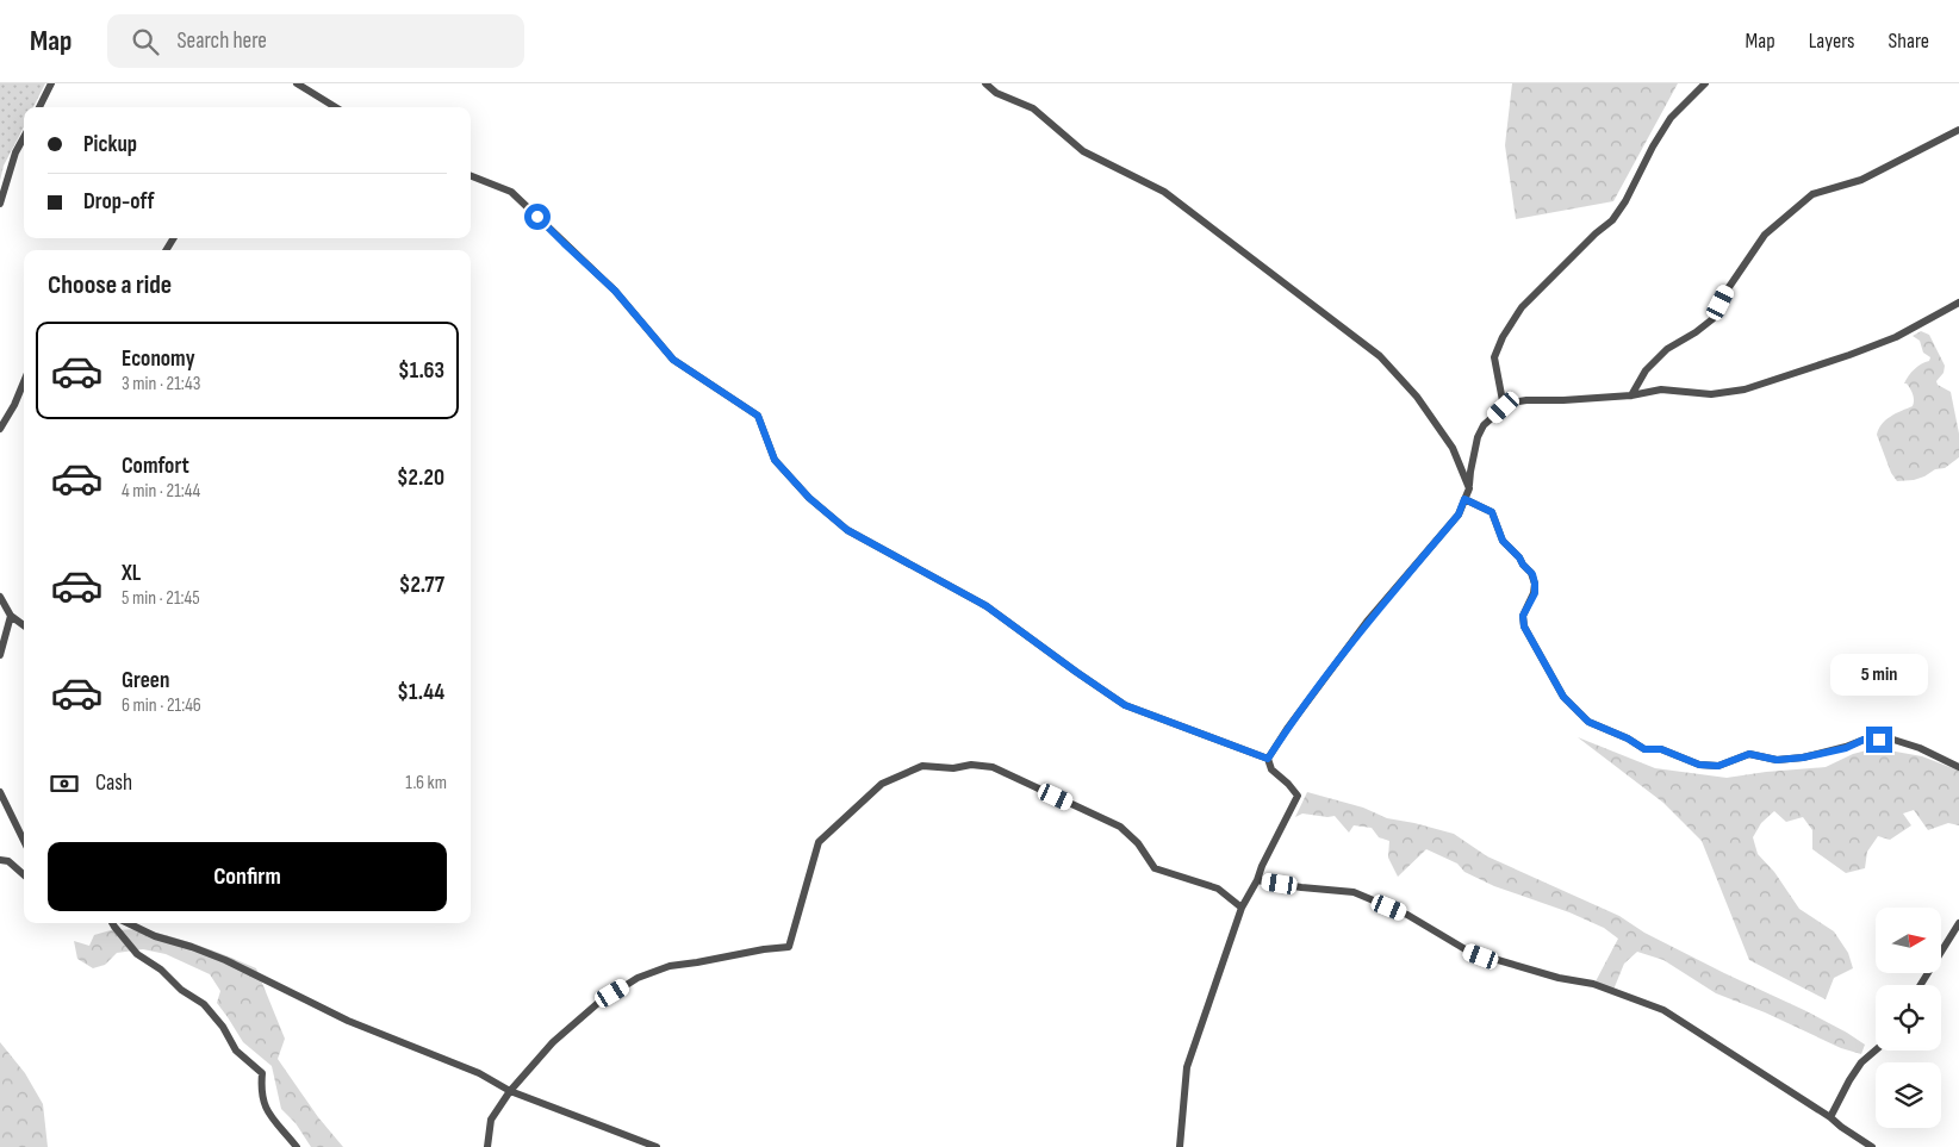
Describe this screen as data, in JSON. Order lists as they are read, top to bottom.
{
  "north": "right",
  "page": {
    "header": "Map",
    "search": "Search here",
    "nav": ["Map", "Layers", "Share"],
    "banner": ["Pickup", "Drop-off"],
    "heading": "Choose a ride",
    "list": [
      {
        "name": "Economy",
        "note": "3 min · 21:43",
        "value": "$1.63"
      },
      {
        "name": "Comfort",
        "note": "4 min · 21:44",
        "value": "$2.20"
      },
      {
        "name": "XL",
        "note": "5 min · 21:45",
        "value": "$2.77"
      },
      {
        "name": "Green",
        "note": "6 min · 21:46",
        "value": "$1.44"
      }
    ],
    "bubble": "5 min",
    "pay": ["Cash", "1.6 km"],
    "buttons": "Confirm"
  }
}
